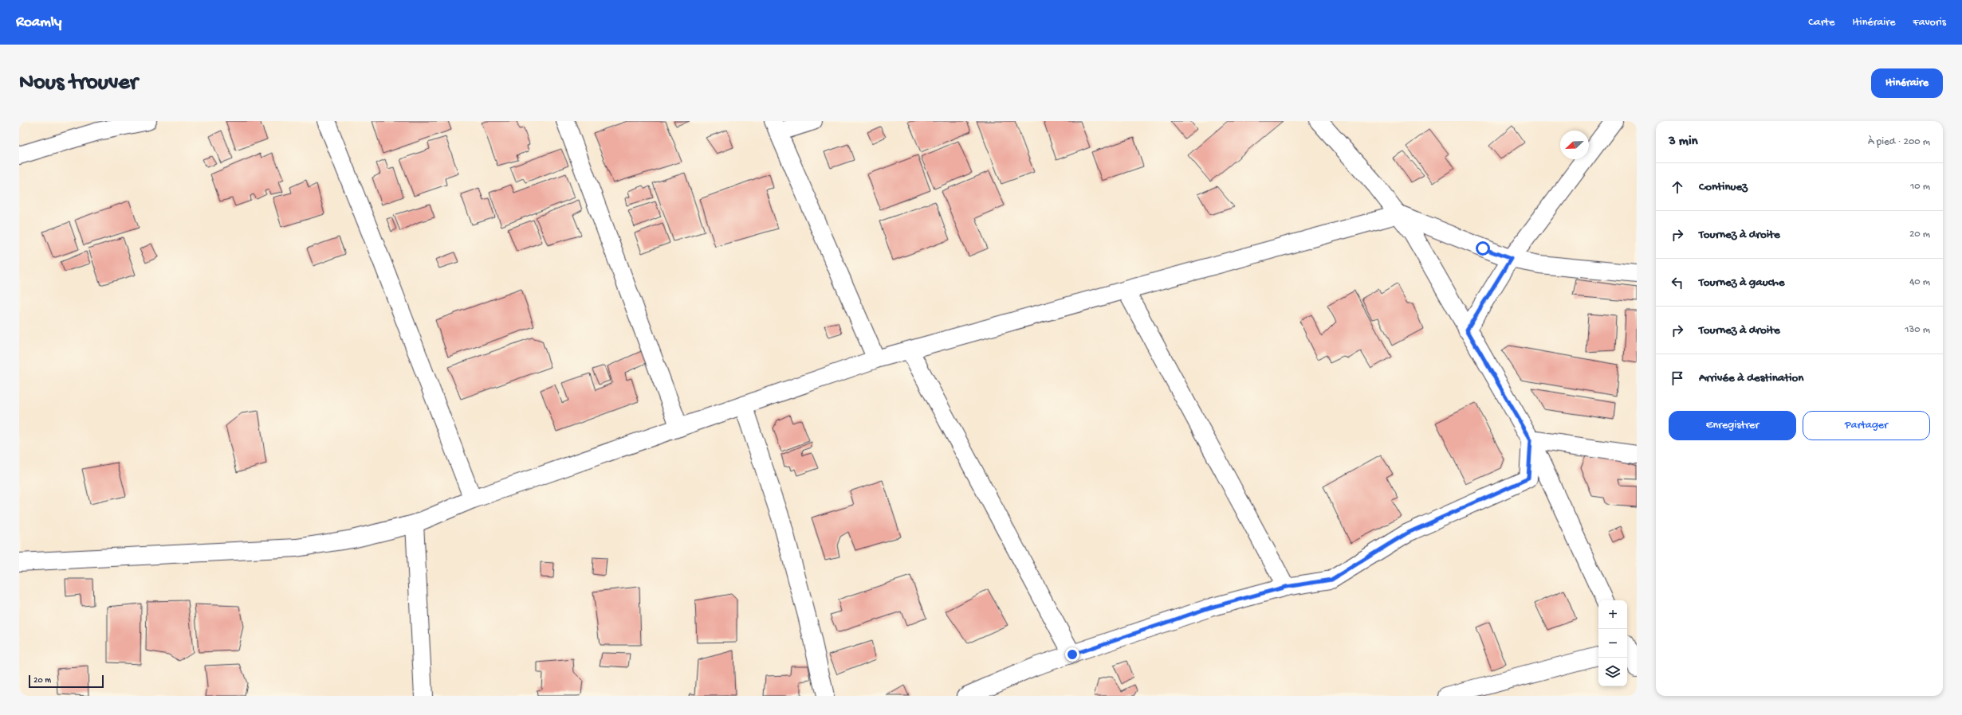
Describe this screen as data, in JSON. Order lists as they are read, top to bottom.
{
  "scale_bar": "20 m",
  "north": "bottom left",
  "page": {
    "header": "Roamly",
    "nav": ["Carte", "Itinéraire", "Favoris"],
    "buttons": [
      "Itinéraire",
      ["Enregistrer", "Partager"]
    ],
    "title": "Nous trouver",
    "heading": ["3 min", "À pied · 200 m"],
    "list": [
      ["Continuez", "10 m"],
      ["Tournez à droite", "20 m"],
      ["Tournez à gauche", "40 m"],
      ["Tournez à droite", "130 m"],
      "Arrivée à destination"
    ],
    "map_buttons": ["+", "−"],
    "scale": "20 m"
  }
}
